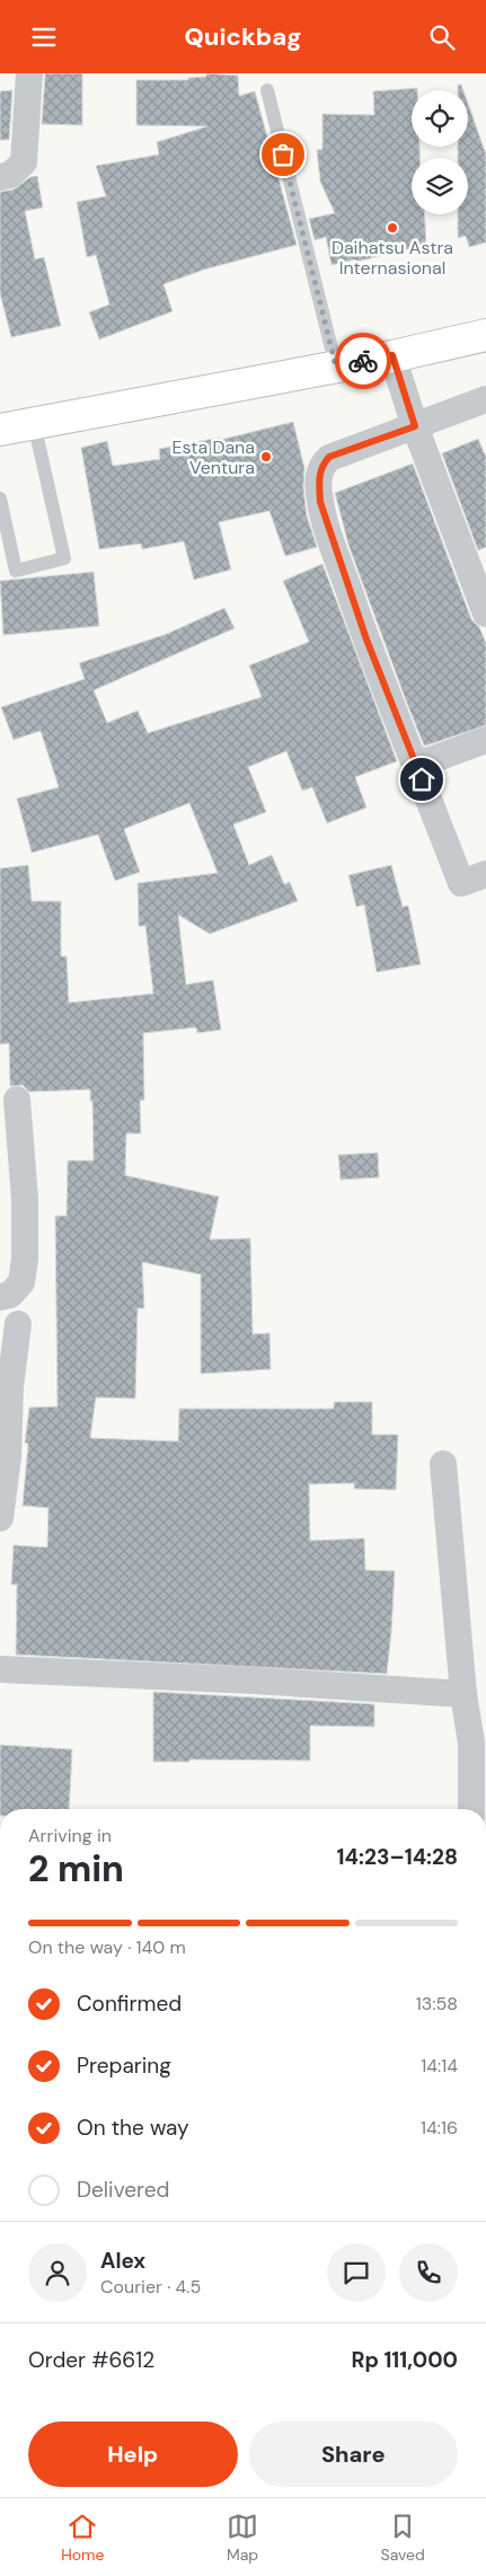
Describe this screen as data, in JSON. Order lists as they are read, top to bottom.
{
  "places": ["Daihatsu Astra Internasional", "Esta Dana Ventura"],
  "page": {
    "header": "Quickbag",
    "heading": ["2 min", "Arriving in", "14:23–14:28"],
    "panel": [
      "Alex",
      "Courier · 4.5",
      "Order #6612",
      "Rp 111,000"
    ],
    "bar": "On the way · 140 m",
    "list": [
      ["Confirmed", "13:58"],
      ["Preparing", "14:14"],
      ["On the way", "14:16"],
      "Delivered"
    ],
    "buttons": ["Help", "Share"],
    "tabs": ["Home", "Map", "Saved"]
  }
}
